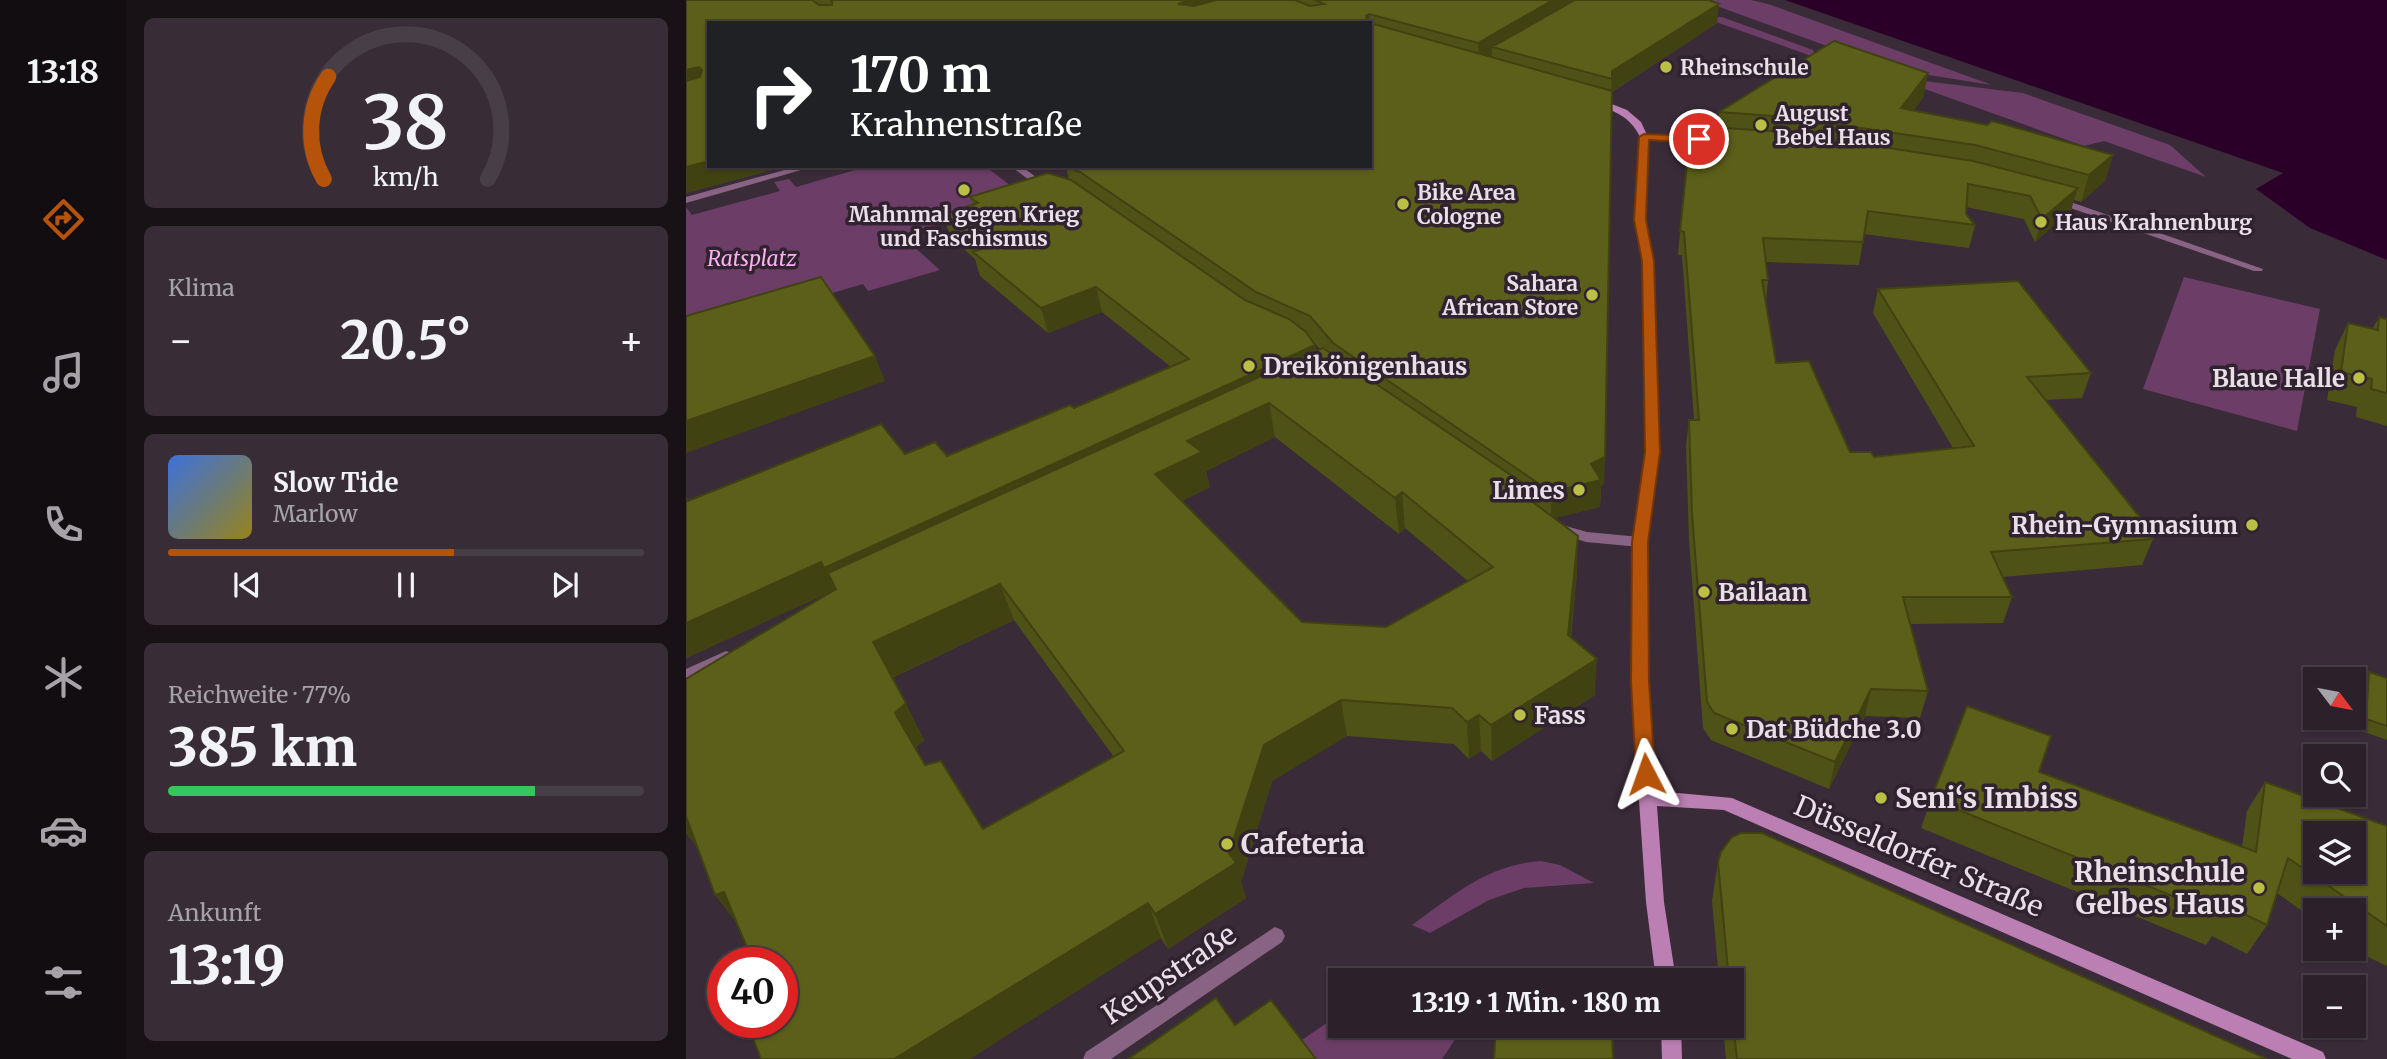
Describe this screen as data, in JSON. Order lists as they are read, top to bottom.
{
  "streets": {
    "street": ["Düsseldorfer Straße", "Keupstraße"]
  },
  "parks": ["Ratsplatz"],
  "places": [
    "Rheinschule",
    "August Bebel Haus",
    "Mahnmal gegen Krieg und Faschismus",
    "Bike Area Cologne",
    "Haus Krahnenburg",
    "Sahara African Store",
    "Dreikönigenhaus",
    "Blaue Halle",
    "Limes",
    "Rhein-Gymnasium",
    "Bailaan",
    "Fass",
    "Dat Büdche 3.0",
    "Seni‘s Imbiss",
    "Cafeteria",
    "Rheinschule Gelbes Haus"
  ],
  "north": "bottom right",
  "page": {
    "tabs": "13:18",
    "turn": ["170 m", "Krahnenstraße"],
    "tile": [
      "Klima",
      ["Reichweite · 77%", "385 km"],
      ["Ankunft", "13:19"]
    ],
    "heat": ["−", "20.5°", "+"],
    "song": ["Slow Tide", "Marlow"],
    "map_buttons": ["+", "−"],
    "limit": "40",
    "trip": "13:19 · 1 Min. · 180 m",
    "gauge": ["38", "km/h"]
  }
}
